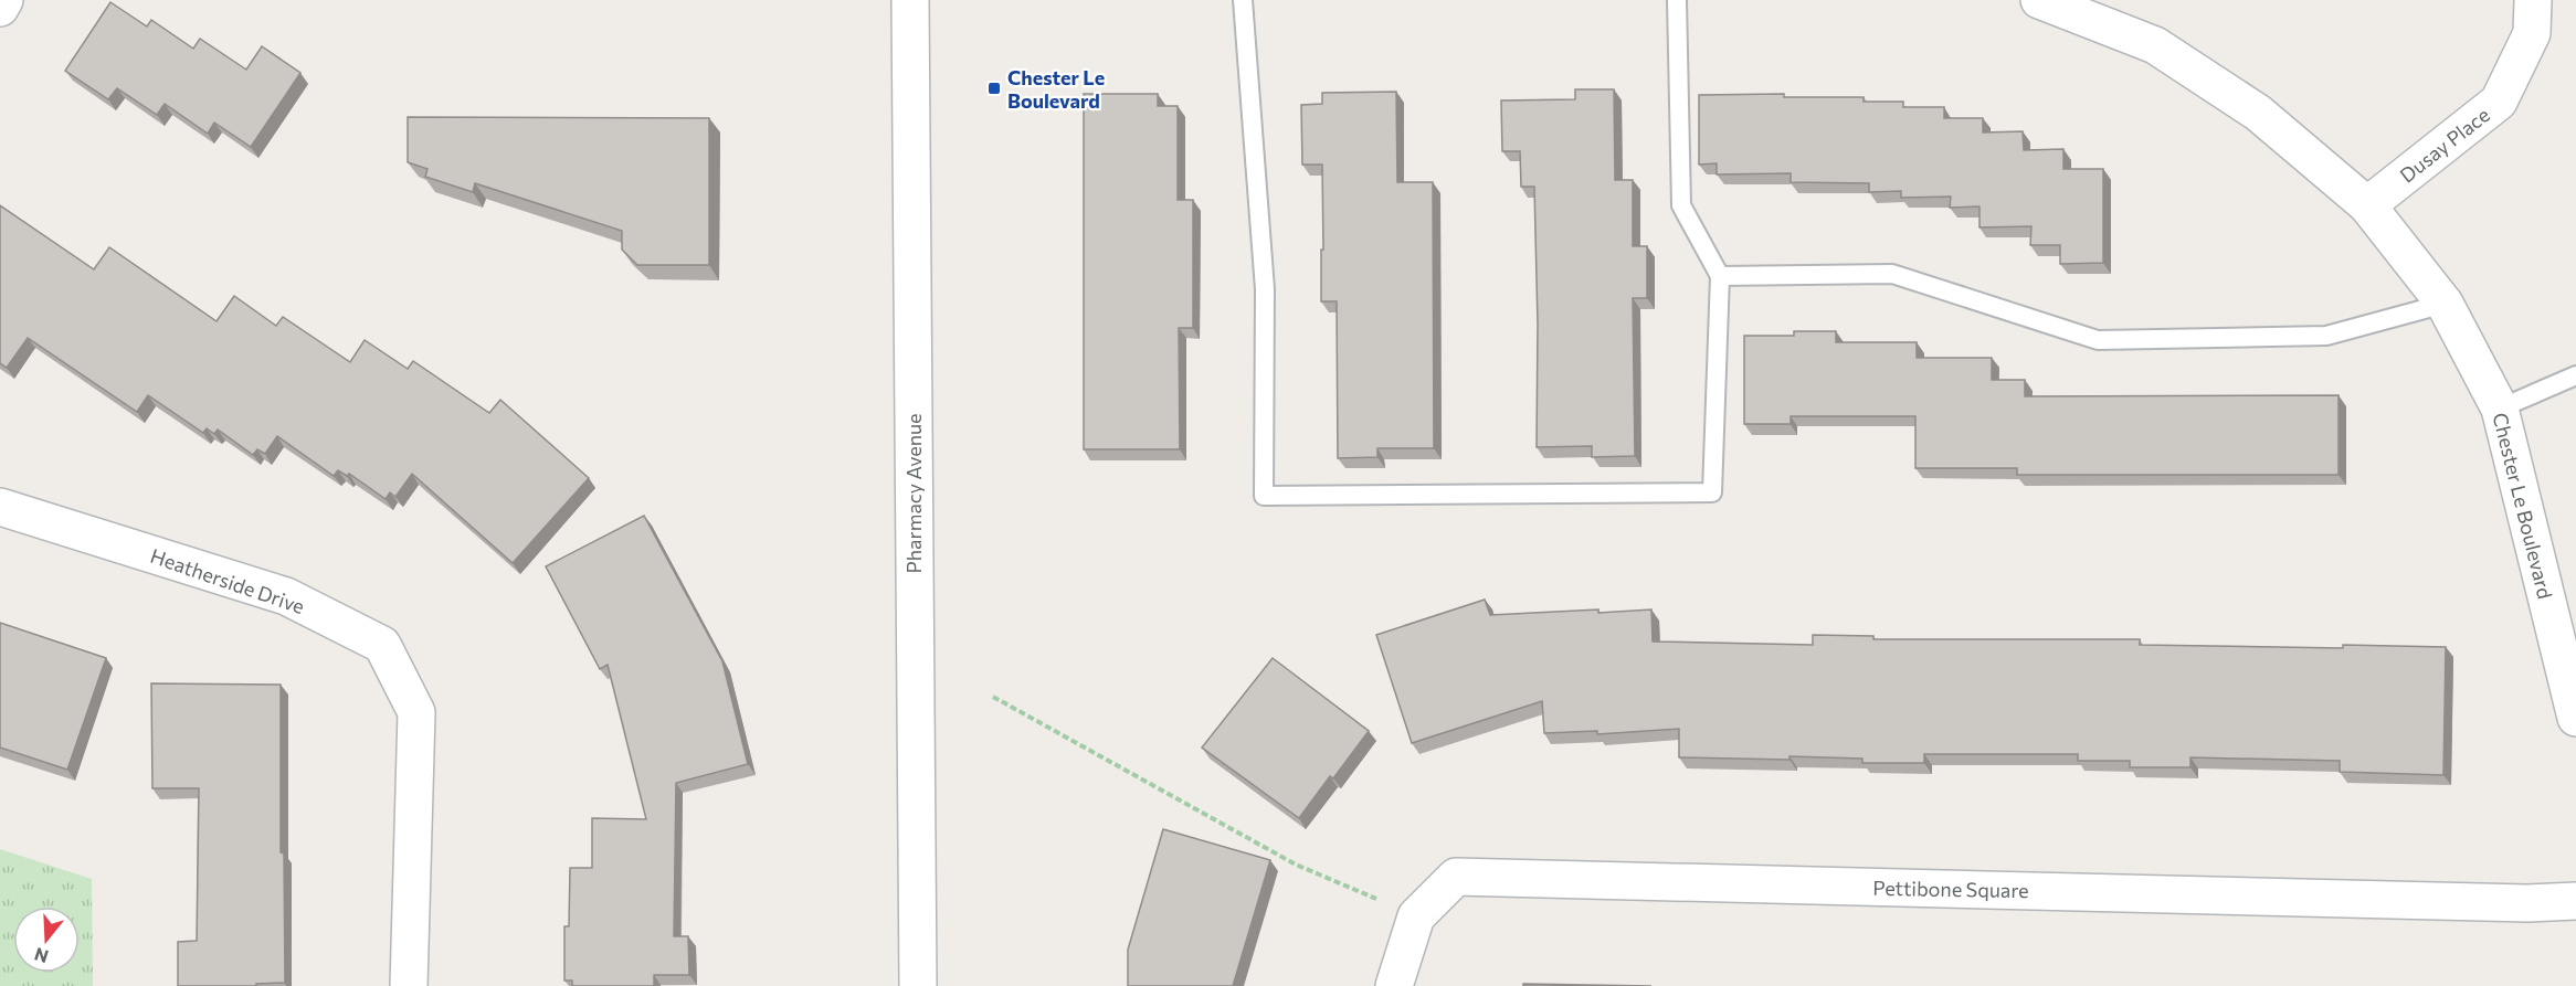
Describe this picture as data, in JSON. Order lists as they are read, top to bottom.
{
  "streets": {
    "street": [
      "Dusay Place",
      "Pharmacy Avenue",
      "Chester Le Boulevard",
      "Heatherside Drive",
      "Pettibone Square"
    ]
  },
  "crossings": [
    ["Dusay Place", "Chester Le Boulevard"]
  ],
  "places": {
    "transit": ["Chester Le Boulevard"]
  },
  "north": "bottom"
}
